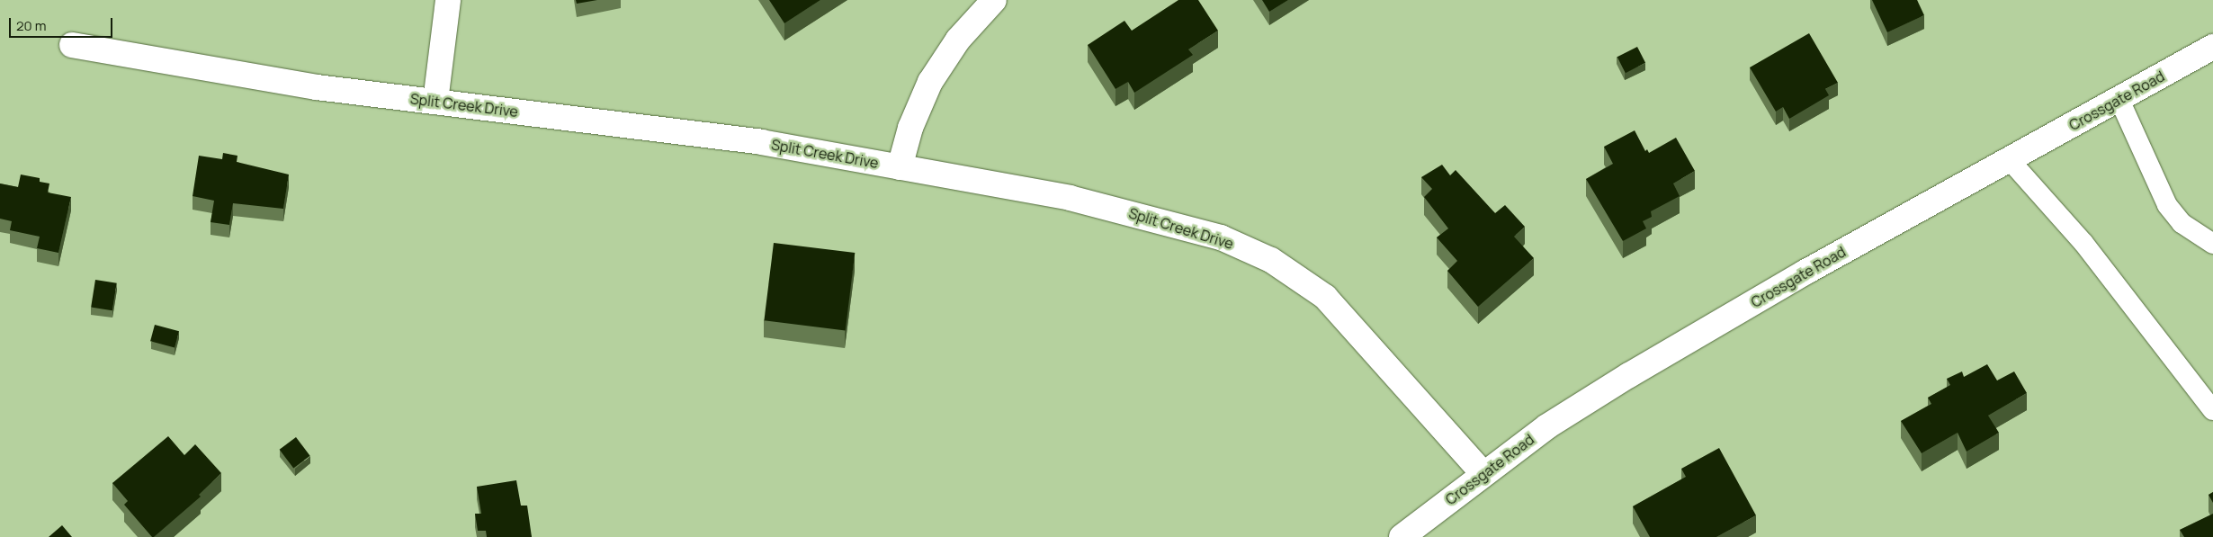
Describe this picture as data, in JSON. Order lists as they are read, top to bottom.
{
  "streets": {
    "street": ["Crossgate Road", "Split Creek Drive"]
  },
  "crossings": [
    ["Crossgate Road", "Split Creek Drive"]
  ],
  "scale_bar": "20 m"
}
